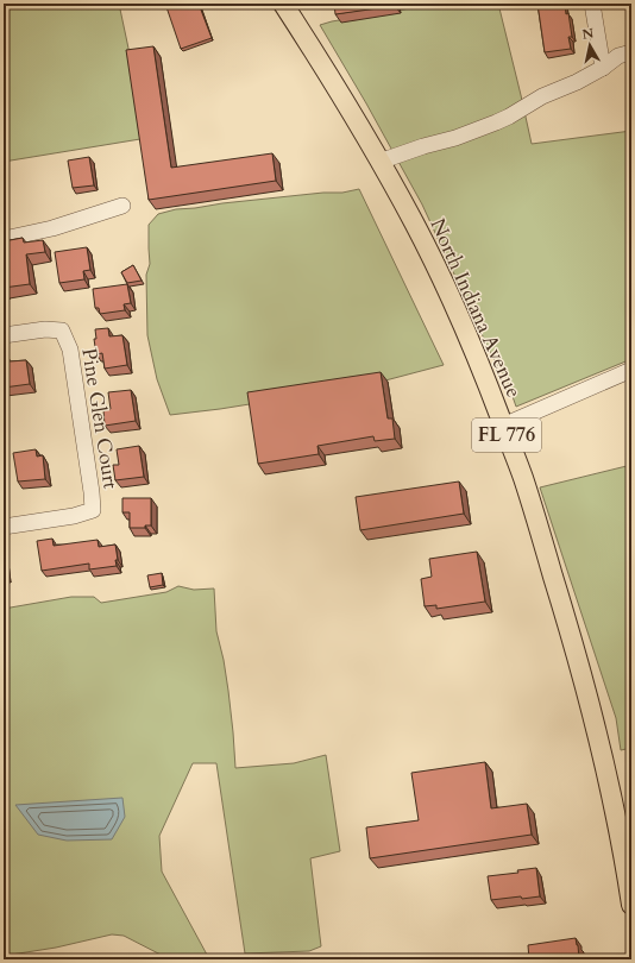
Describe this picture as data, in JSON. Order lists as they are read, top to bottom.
{
  "streets": {
    "main road": ["North Indiana Avenue", "FL 776"],
    "street": ["Pine Glen Court"]
  },
  "north": "top"
}
